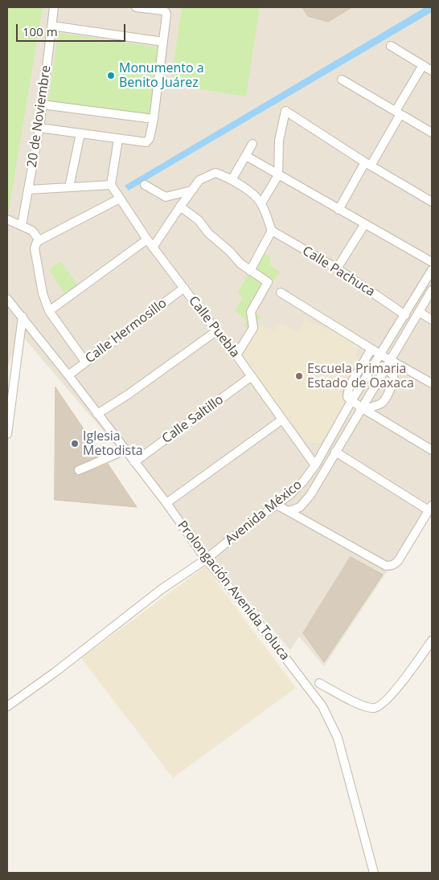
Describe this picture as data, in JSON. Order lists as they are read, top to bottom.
{
  "streets": {
    "street": [
      "20 de Noviembre",
      "Calle Pachuca",
      "Calle Puebla",
      "Calle Hermosillo",
      "Calle Saltillo",
      "Avenida México",
      "Prolongación Avenida Toluca"
    ]
  },
  "crossings": [
    ["Calle Pachuca", "Avenida México"],
    ["Calle Puebla", "Calle Hermosillo"],
    ["Calle Puebla", "Calle Saltillo"],
    ["Calle Puebla", "Avenida México"],
    ["Calle Hermosillo", "Prolongación Avenida Toluca"],
    ["Calle Saltillo", "Prolongación Avenida Toluca"],
    ["Avenida México", "Prolongación Avenida Toluca"]
  ],
  "places": ["Monumento a Benito Juárez", "Escuela Primaria Estado de Oaxaca", "Iglesia Metodista"],
  "scale_bar": "100 m"
}
